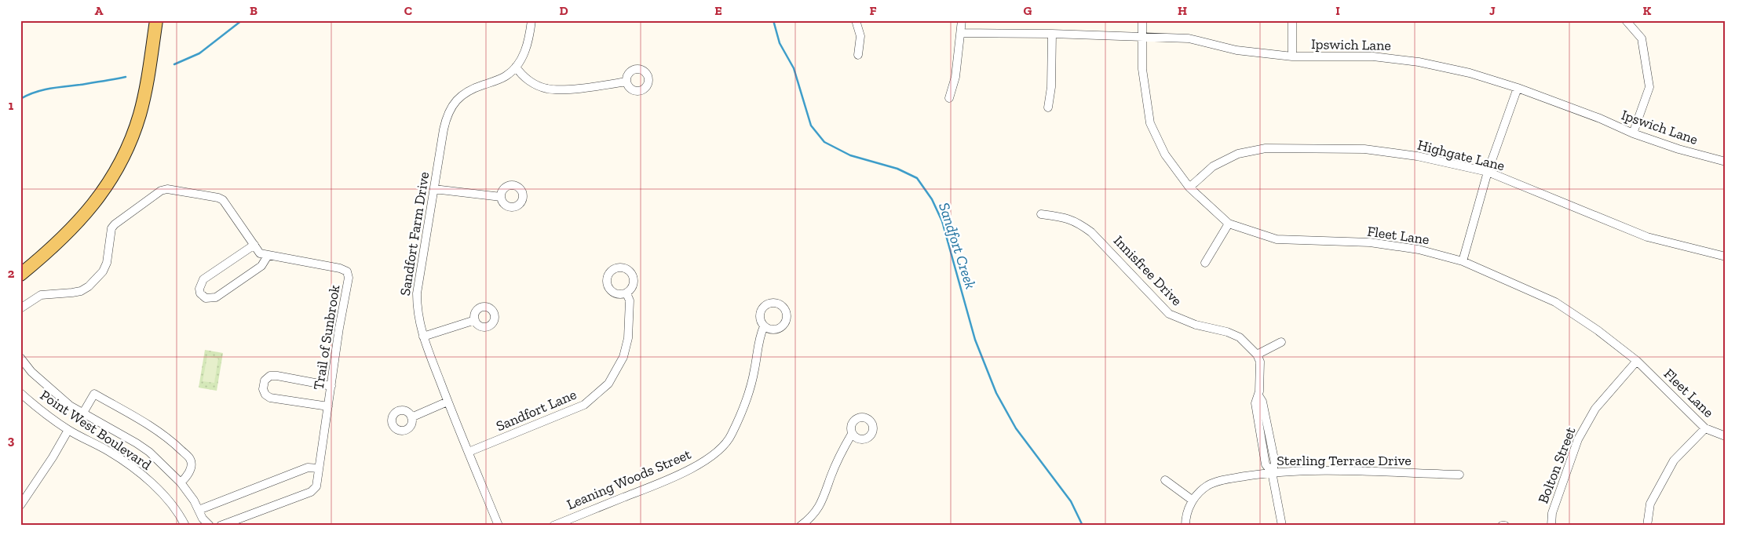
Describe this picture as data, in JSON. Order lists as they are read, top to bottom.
{
  "streets": {
    "street": [
      "Ipswich Lane",
      "Highgate Lane",
      "Sandfort Farm Drive",
      "Fleet Lane",
      "Innisfree Drive",
      "Trail of Sunbrook",
      "Sandfort Lane",
      "Point West Boulevard",
      "Sterling Terrace Drive",
      "Bolton Street",
      "Leaning Woods Street"
    ]
  },
  "crossings": [
    ["Ipswich Lane", "Fleet Lane"],
    ["Highgate Lane", "Fleet Lane"],
    ["Sandfort Farm Drive", "Sandfort Lane"],
    ["Fleet Lane", "Bolton Street"]
  ],
  "water": ["Sandfort Creek"],
  "grid": {
    "columns": [
      "A",
      "B",
      "C",
      "D",
      "E",
      "F",
      "G",
      "H",
      "I",
      "J",
      "K"
    ],
    "rows": ["1", "2", "3"]
  }
}
